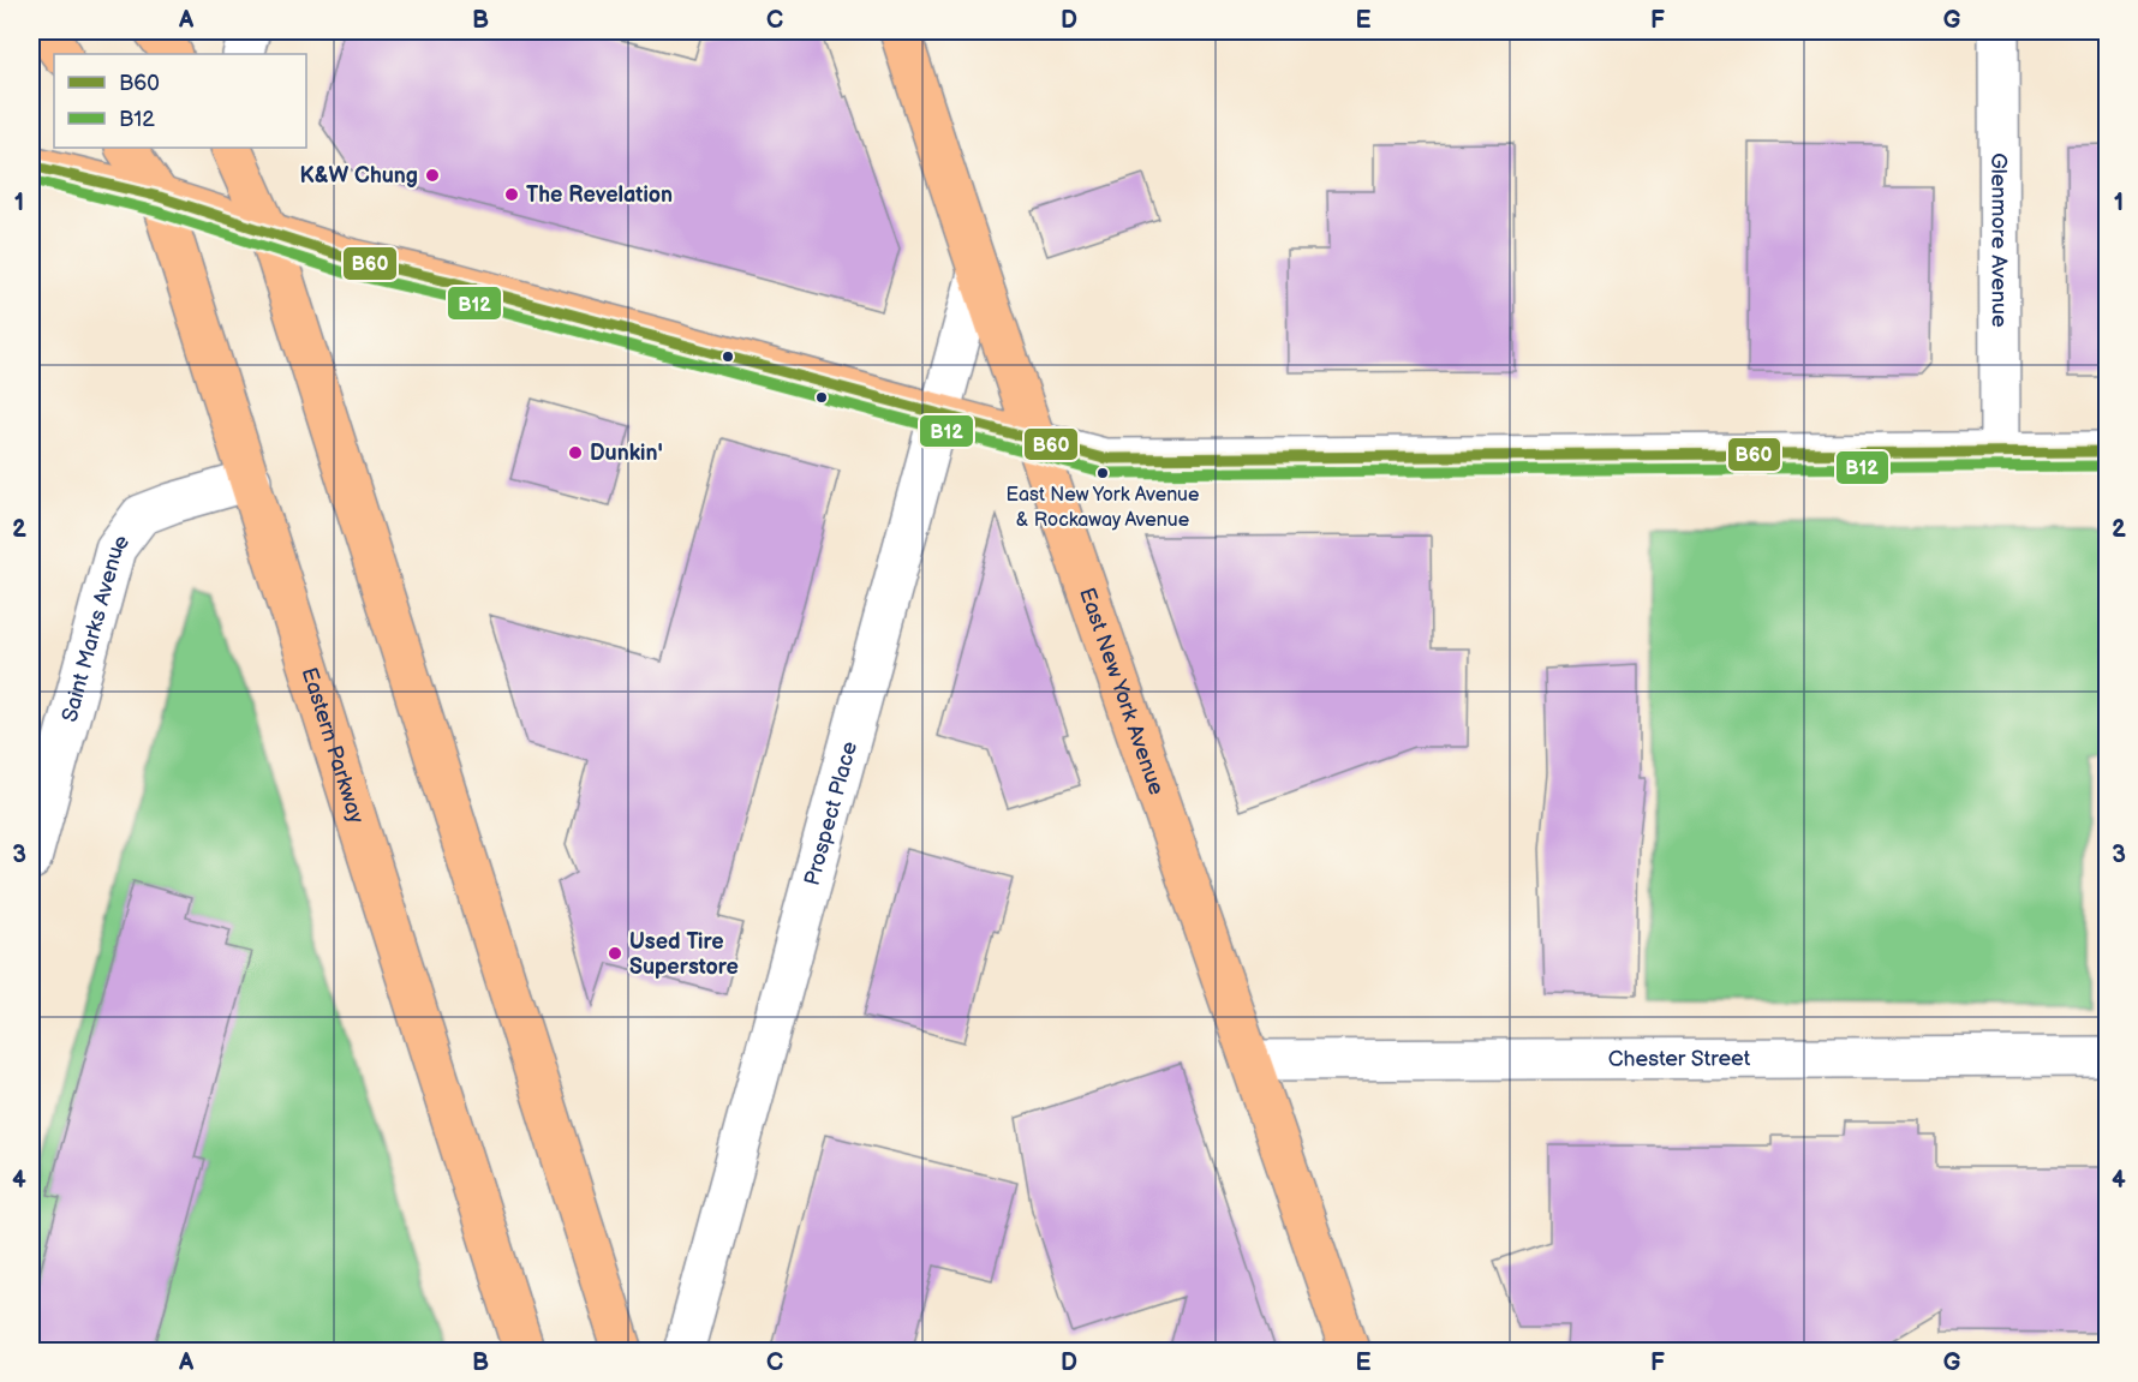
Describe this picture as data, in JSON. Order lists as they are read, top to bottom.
{
  "streets": {
    "main road": ["East New York Avenue", "Eastern Parkway"],
    "street": [
      "Glenmore Avenue",
      "Saint Marks Avenue",
      "Prospect Place",
      "Chester Street"
    ]
  },
  "crossings": [
    ["Saint Marks Avenue", "Eastern Parkway"],
    ["East New York Avenue", "Prospect Place"],
    ["East New York Avenue", "Chester Street"]
  ],
  "places": [
    "K&W Chung",
    "The Revelation",
    "Dunkin'",
    "East New York Avenue & Rockaway Avenue",
    "Used Tire Superstore"
  ],
  "lines": ["transit line B60", "transit line B12"],
  "legend": ["B60", "B12"],
  "grid": {
    "columns": [
      "A",
      "B",
      "C",
      "D",
      "E",
      "F",
      "G"
    ],
    "rows": [
      "1",
      "2",
      "3",
      "4"
    ]
  }
}
